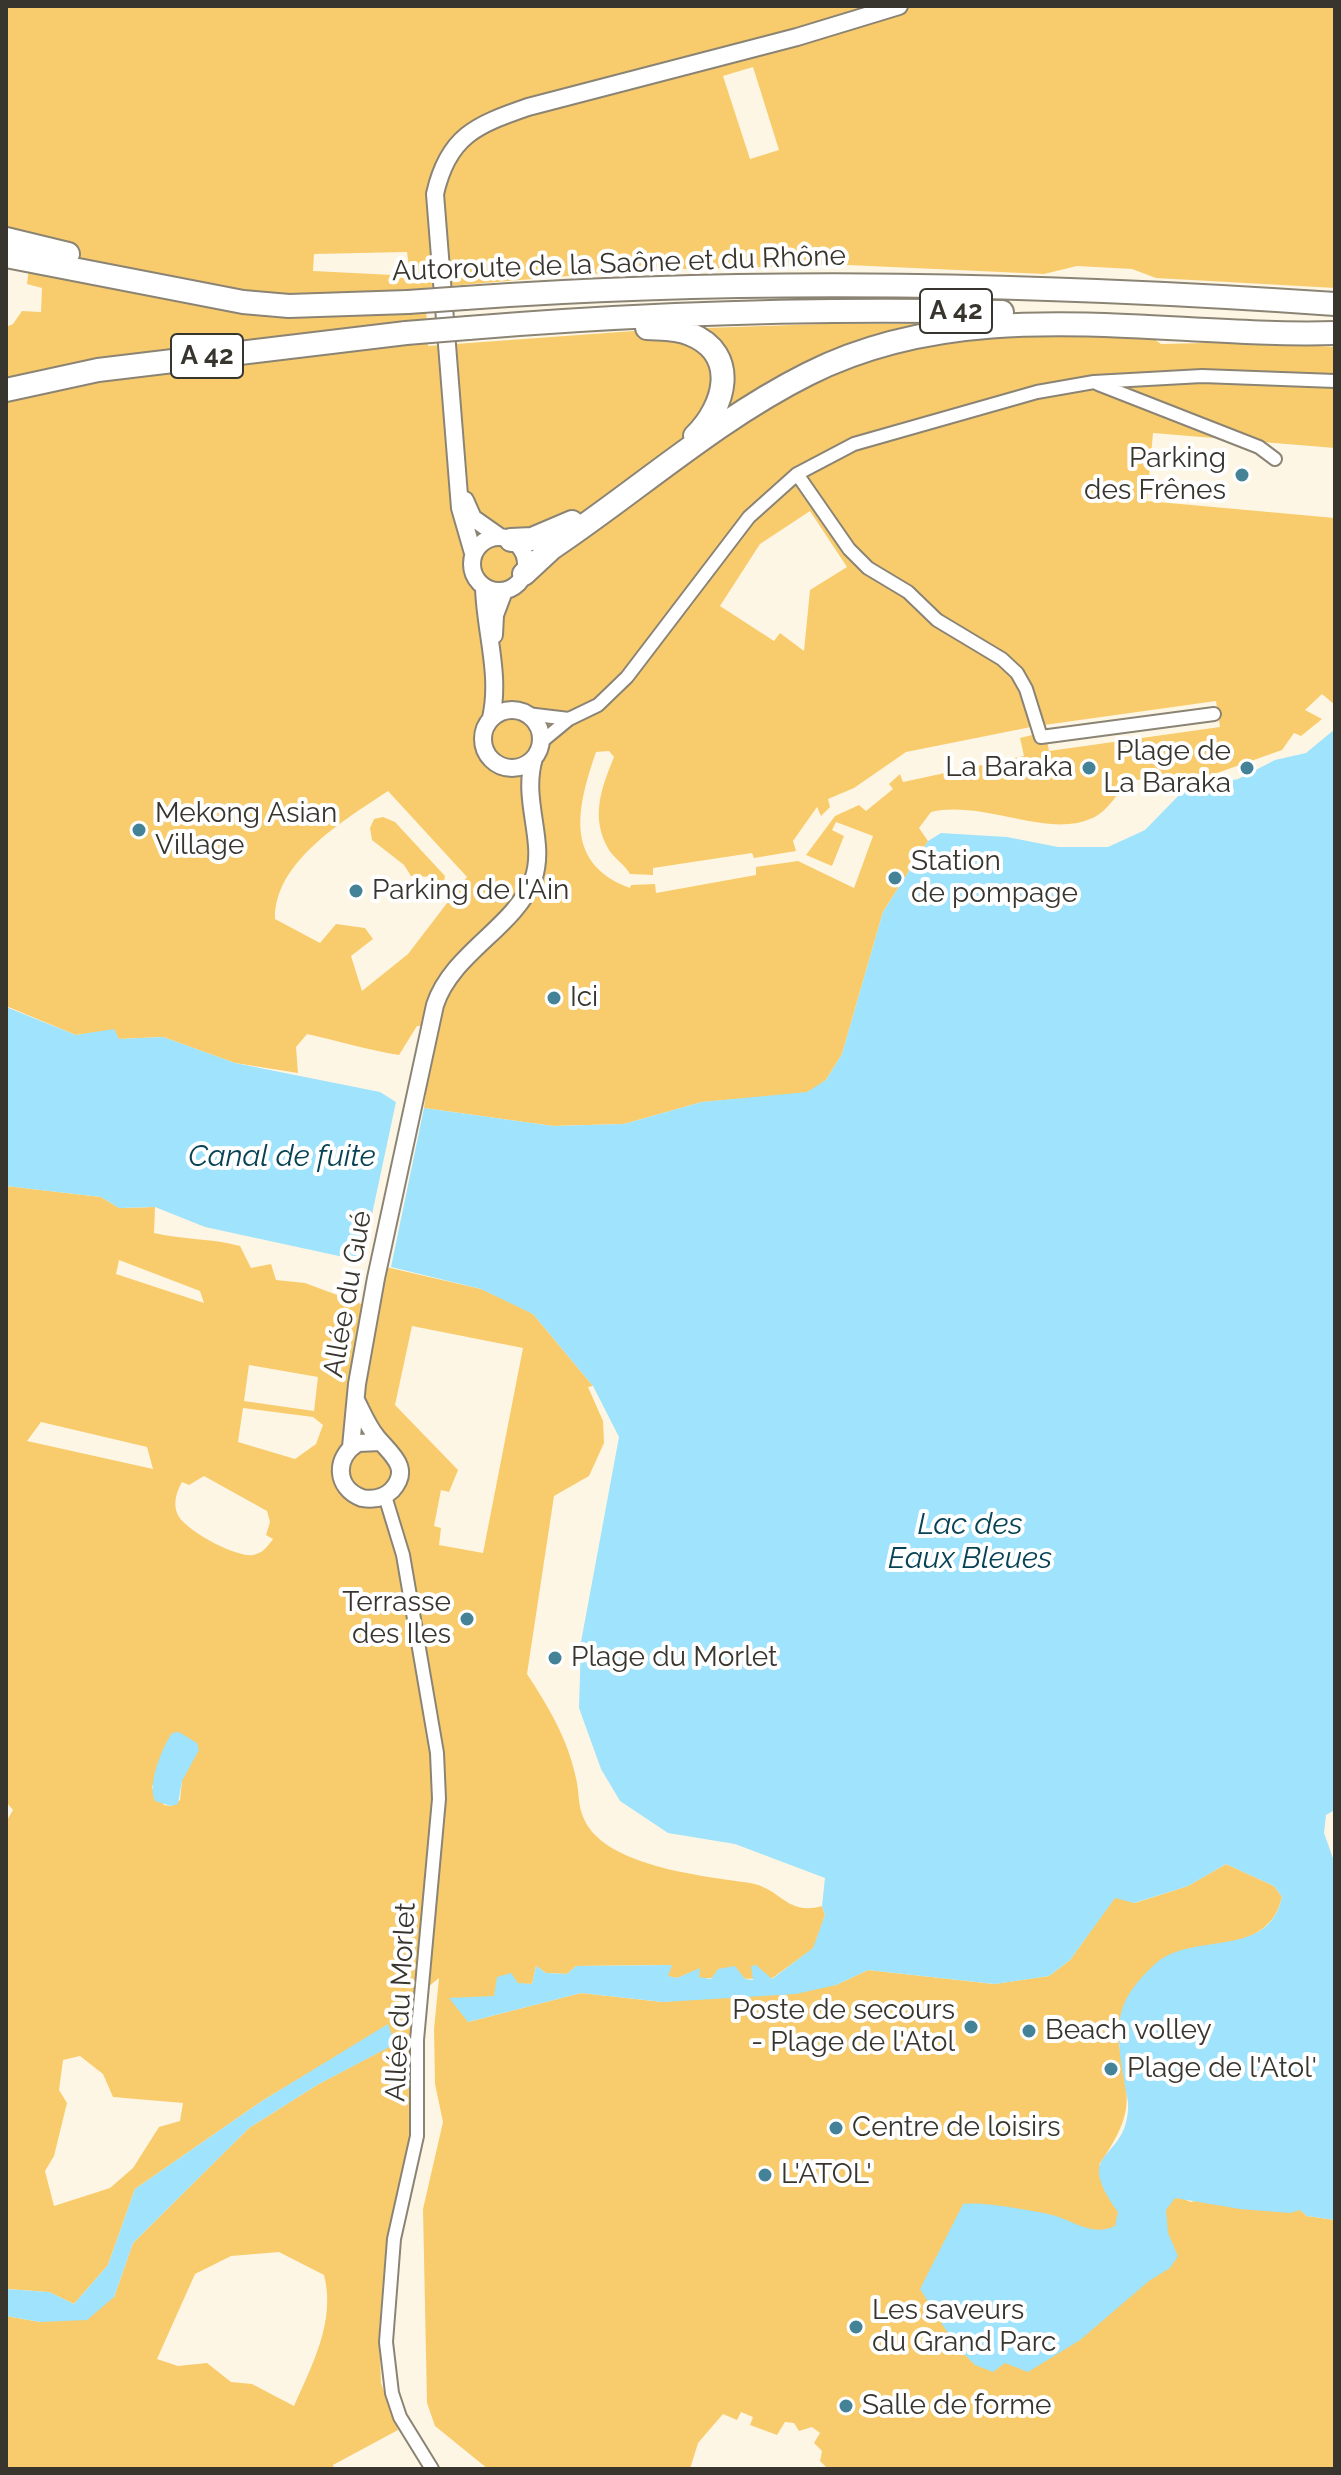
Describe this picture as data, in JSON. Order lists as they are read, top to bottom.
{
  "streets": {
    "highway": ["Autoroute de la Saône et du Rhône", "A 42"],
    "street": ["Allée du Gué", "Allée du Morlet"]
  },
  "crossings": [
    ["Allée du Gué", "Allée du Morlet"]
  ],
  "water": ["Canal de fuite", "Lac des Eaux Bleues"],
  "places": [
    "Parking des Frênes",
    "La Baraka",
    "Plage de La Baraka",
    "Mekong Asian Village",
    "Station de pompage",
    "Parking de l'Ain",
    "Ici",
    "Terrasse des Iles",
    "Plage du Morlet",
    "Poste de secours - Plage de l'Atol",
    "Beach volley",
    "Plage de l'Atol'",
    "Centre de loisirs",
    "L'ATOL'",
    "Les saveurs du Grand Parc",
    "Salle de forme"
  ]
}
